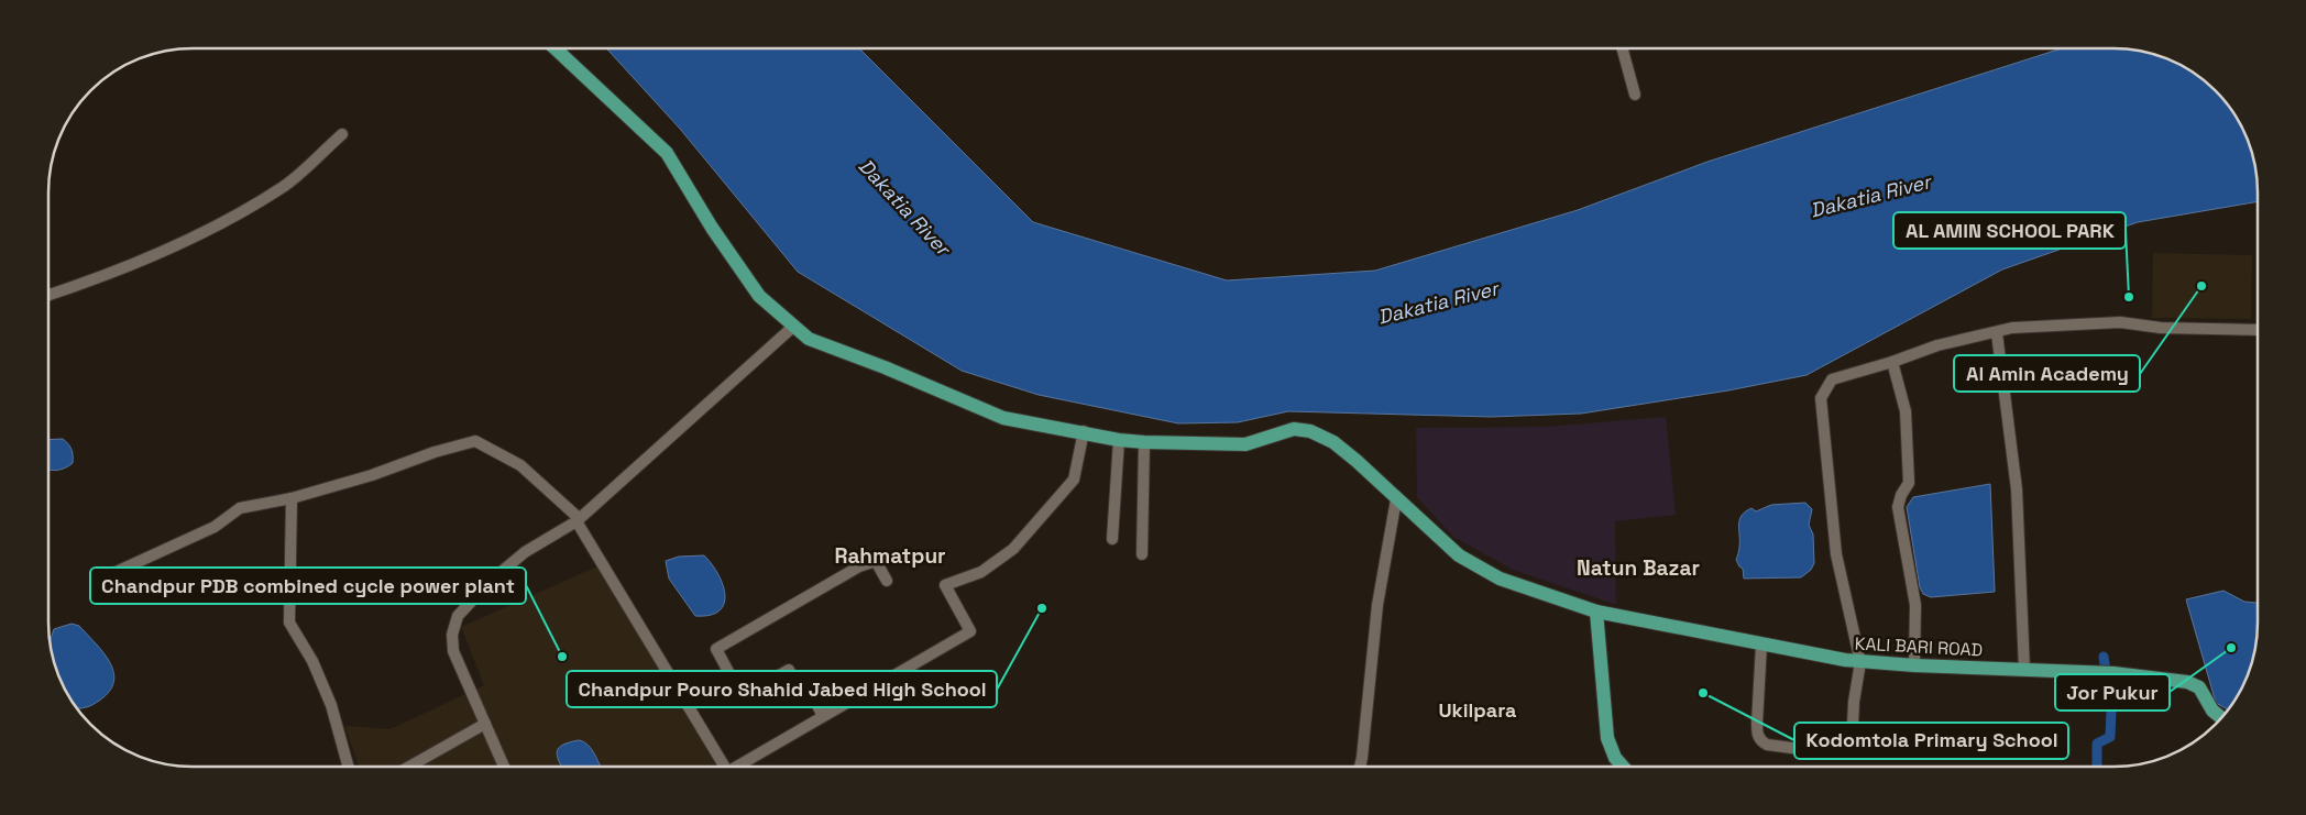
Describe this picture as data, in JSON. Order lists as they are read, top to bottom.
{
  "streets": {
    "main road": ["KALI BARI ROAD"]
  },
  "districts": ["Rahmatpur", "Natun Bazar", "Ukilpara"],
  "water": ["Dakatia River"],
  "places": [
    "Al Amin Academy",
    "AL AMIN SCHOOL PARK",
    "Chandpur Pouro Shahid Jabed High School",
    "Jor Pukur",
    "Chandpur PDB combined cycle power plant",
    "Kodomtola Primary School"
  ]
}
